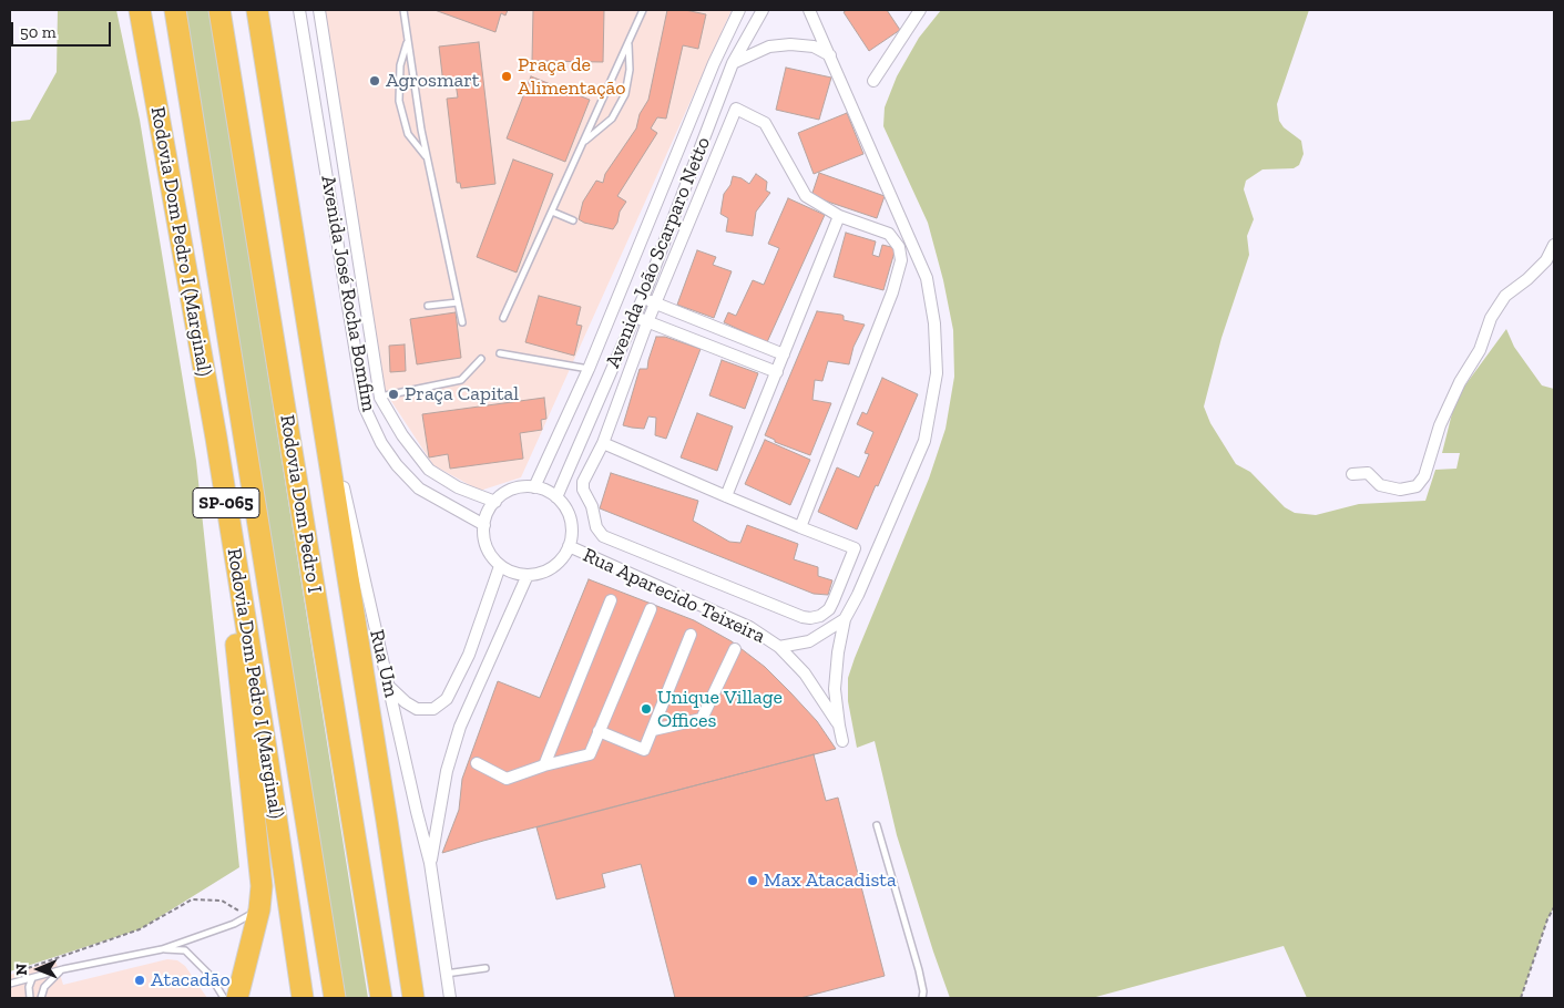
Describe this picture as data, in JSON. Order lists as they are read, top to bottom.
{
  "streets": {
    "highway": ["Rodovia Dom Pedro I (Marginal)", "SP-065", "Rodovia Dom Pedro I"],
    "street": [
      "Avenida João Scarparo Netto",
      "Avenida José Rocha Bomfim",
      "Rua Aparecido Teixeira",
      "Rua Um"
    ]
  },
  "crossings": [
    ["Avenida João Scarparo Netto", "Avenida José Rocha Bomfim"],
    ["Avenida João Scarparo Netto", "Rua Aparecido Teixeira"],
    ["Avenida José Rocha Bomfim", "Rua Aparecido Teixeira"]
  ],
  "places": [
    "Praça de Alimentação",
    "Agrosmart",
    "Praça Capital",
    "Unique Village Offices",
    "Max Atacadista",
    "Atacadão"
  ],
  "scale_bar": "50 m",
  "north": "left"
}
